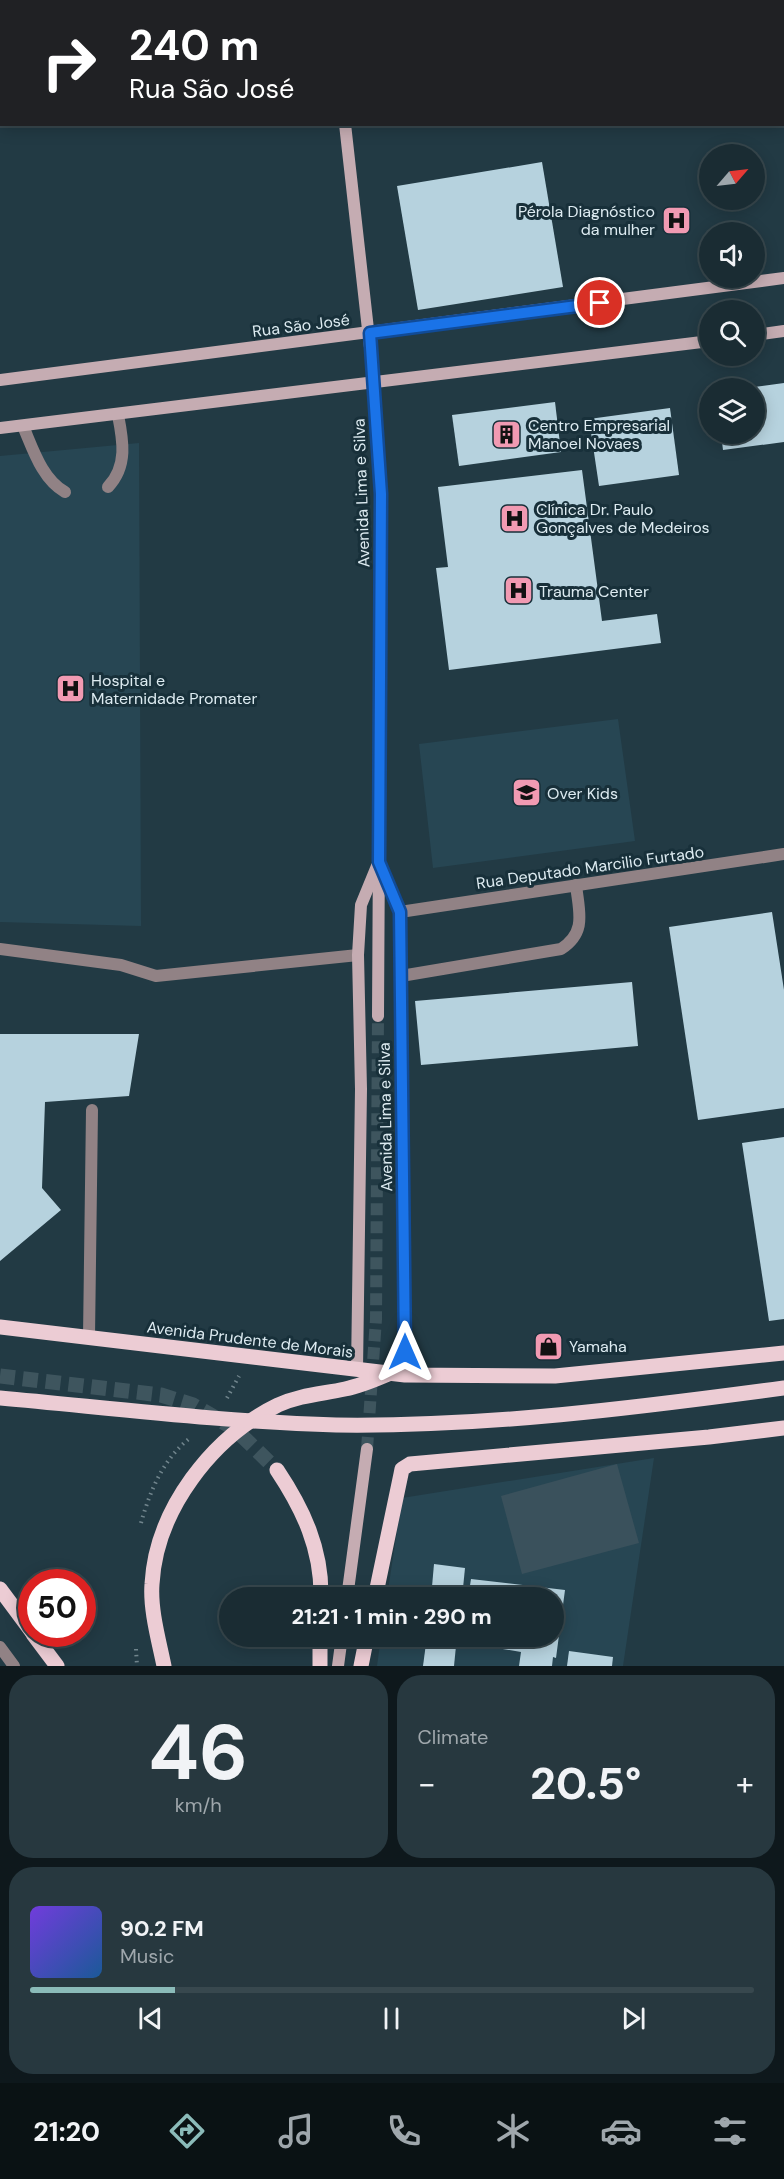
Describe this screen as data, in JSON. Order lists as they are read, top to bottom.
{
  "streets": {
    "main road": ["Rua São José", "Avenida Lima e Silva", "Avenida Prudente de Morais"],
    "street": ["Rua Deputado Marcilio Furtado"]
  },
  "crossings": [
    ["Rua São José", "Avenida Lima e Silva"],
    ["Avenida Lima e Silva", "Rua Deputado Marcilio Furtado"],
    ["Avenida Lima e Silva", "Avenida Prudente de Morais"]
  ],
  "places": {
    "hospital": [
      "Pérola Diagnóstico da mulher",
      "Clínica Dr. Paulo Gonçalves de Medeiros",
      "Trauma Center",
      "Hospital e Maternidade Promater"
    ],
    "building": ["Centro Empresarial Manoel Novaes"],
    "school or university": ["Over Kids"],
    "shop": ["Yamaha"]
  },
  "north": "top right",
  "page": {
    "turn": ["240 m", "Rua São José"],
    "limit": "50",
    "trip": "21:21 · 1 min · 290 m",
    "tile": [
      ["46", "km/h"],
      "Climate"
    ],
    "heat": ["−", "20.5°", "+"],
    "song": ["90.2 FM", "Music"],
    "tabs": "21:20"
  }
}
